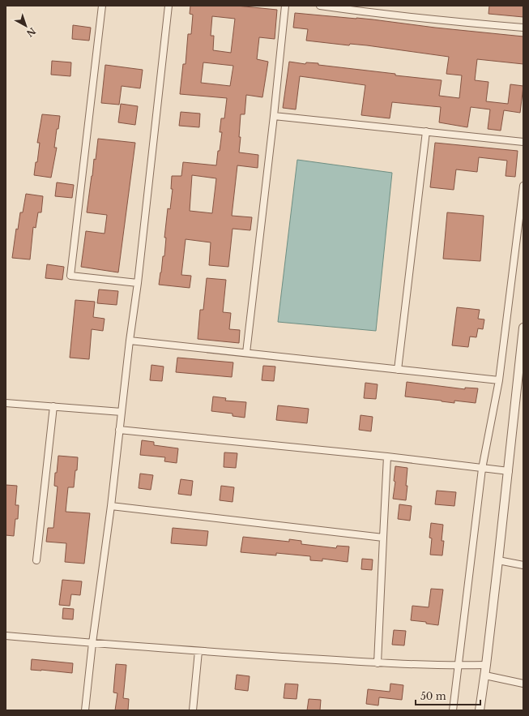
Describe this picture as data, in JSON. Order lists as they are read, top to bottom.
{
  "scale_bar": "50 m",
  "north": "bottom right"
}
